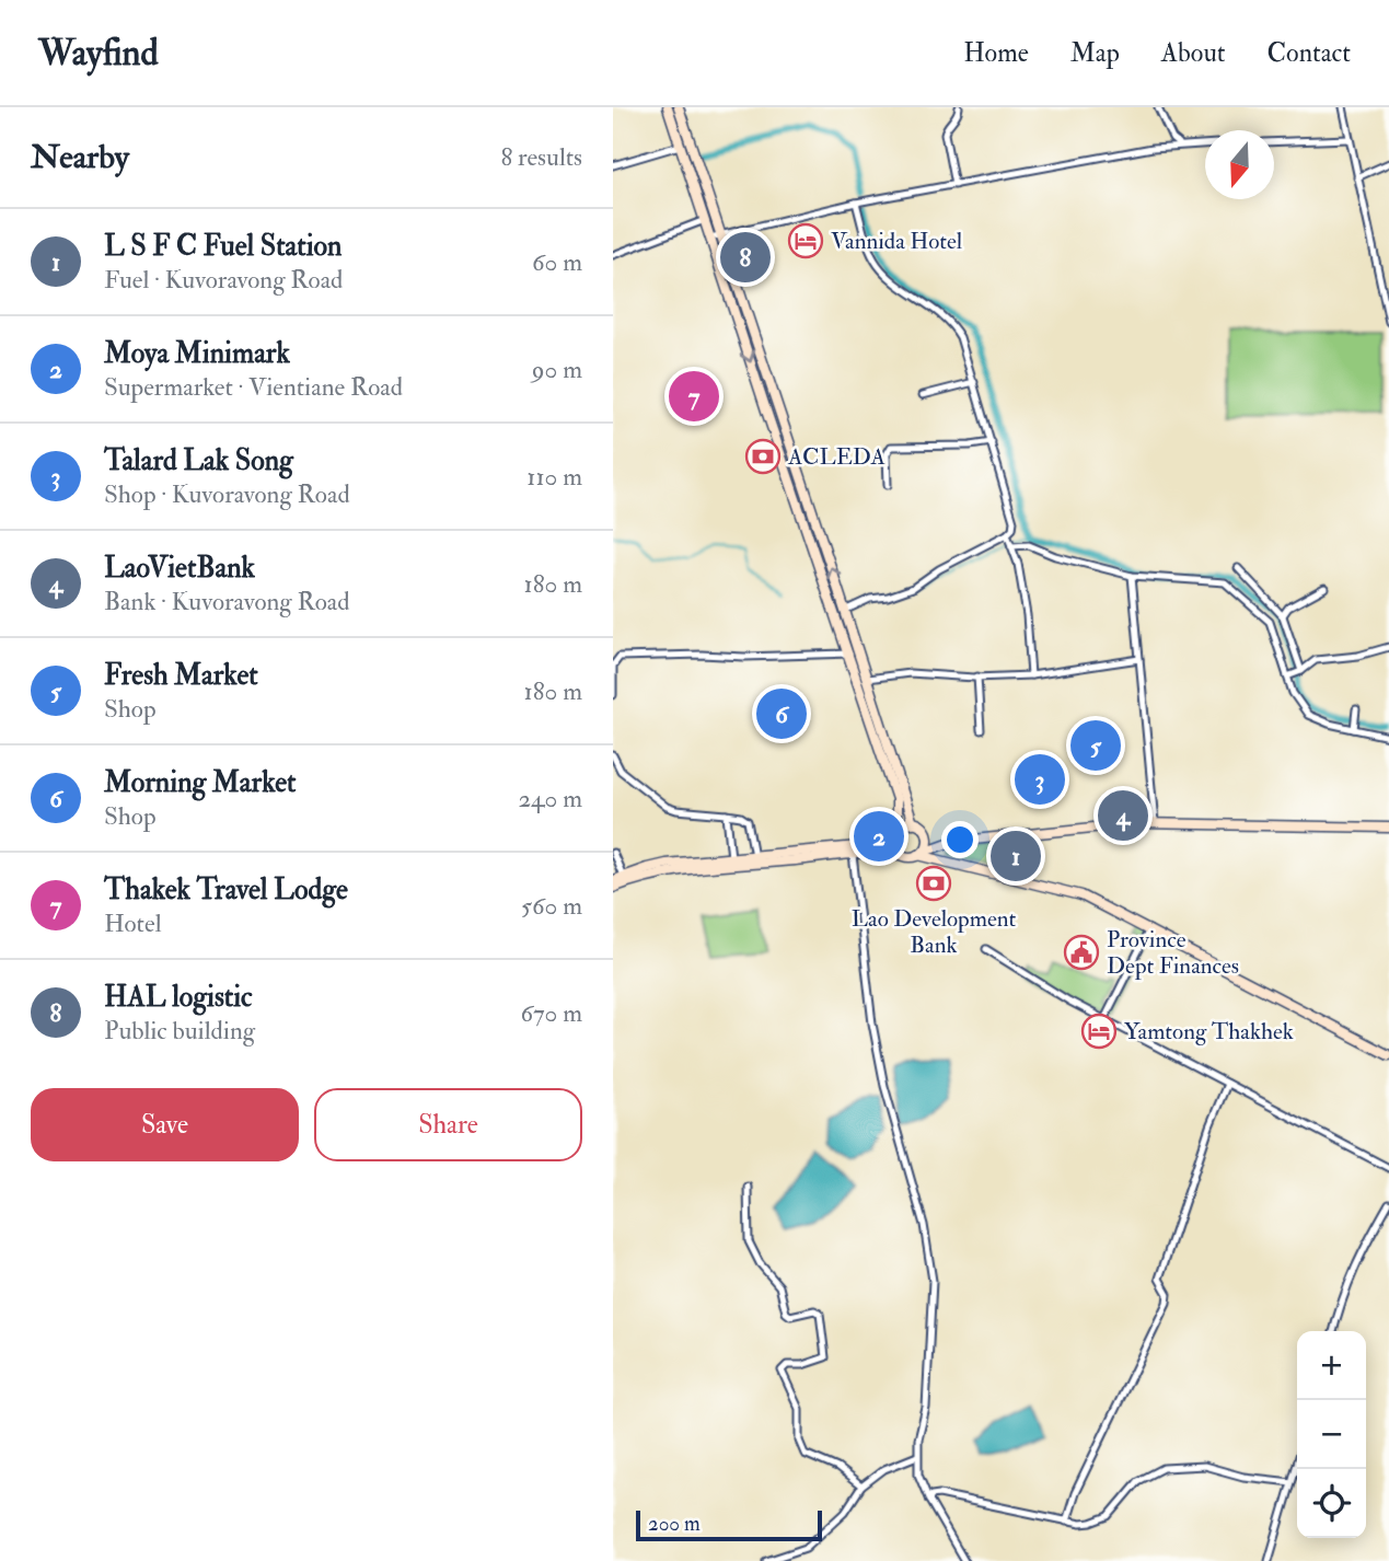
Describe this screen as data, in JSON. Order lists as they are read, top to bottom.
{
  "places": {
    "hotel": ["Vannida Hotel", "Yamtong Thakhek"],
    "bank": ["ACLEDA", "Lao Development Bank"],
    "public building": ["Province Dept Finances"]
  },
  "scale_bar": "200 m",
  "north": "bottom",
  "page": {
    "header": "Wayfind",
    "nav": [
      "Home",
      "Map",
      "About",
      "Contact"
    ],
    "heading": ["Nearby", "8 results"],
    "list": [
      {
        "mark": "1",
        "name": "L S F C Fuel Station",
        "note": "Fuel · Kuvoravong Road",
        "value": "60 m"
      },
      {
        "mark": "2",
        "name": "Moya Minimark",
        "note": "Supermarket · Vientiane Road",
        "value": "90 m"
      },
      {
        "mark": "3",
        "name": "Talard Lak Song",
        "note": "Shop · Kuvoravong Road",
        "value": "110 m"
      },
      {
        "mark": "4",
        "name": "LaoVietBank",
        "note": "Bank · Kuvoravong Road",
        "value": "180 m"
      },
      {
        "mark": "5",
        "name": "Fresh Market",
        "note": "Shop",
        "value": "180 m"
      },
      {
        "mark": "6",
        "name": "Morning Market",
        "note": "Shop",
        "value": "240 m"
      },
      {
        "mark": "7",
        "name": "Thakek Travel Lodge",
        "note": "Hotel",
        "value": "560 m"
      },
      {
        "mark": "8",
        "name": "HAL logistic",
        "note": "Public building",
        "value": "670 m"
      }
    ],
    "pins": [
      "8",
      "7",
      "6",
      "5",
      "3",
      "4",
      "2",
      "1"
    ],
    "buttons": ["Save", "Share"],
    "map_buttons": ["+", "−"],
    "scale": "200 m"
  }
}
